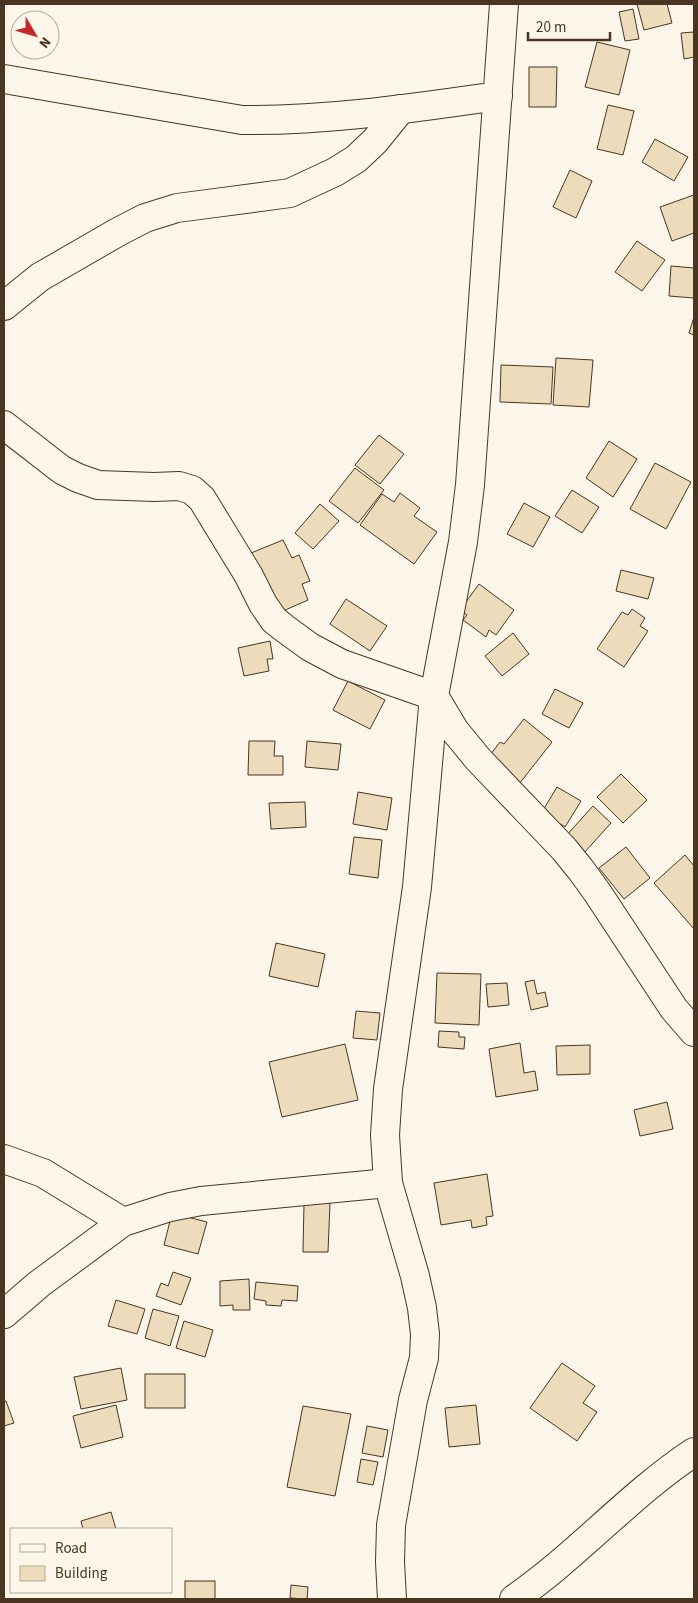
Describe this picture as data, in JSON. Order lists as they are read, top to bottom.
{
  "legend": ["Road", "Building"],
  "scale_bar": "20 m",
  "north": "bottom right"
}
